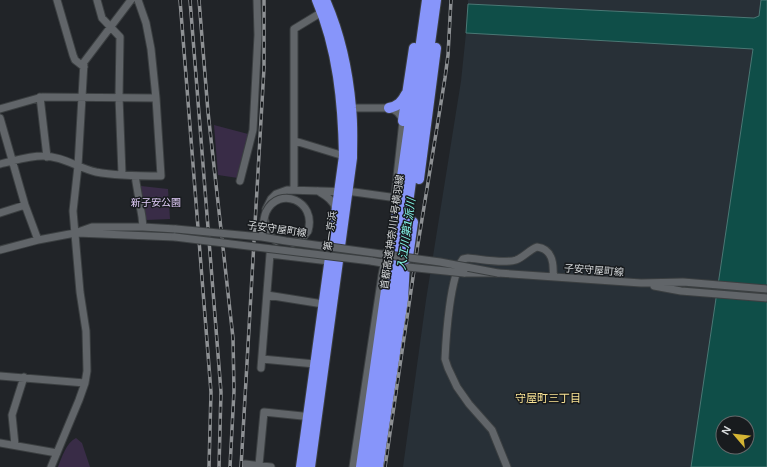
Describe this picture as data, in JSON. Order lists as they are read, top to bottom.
{
  "streets": {
    "highway": ["第一京浜", "首都高速神奈川1号横羽線"],
    "street": ["子安守屋町線"]
  },
  "districts": ["守屋町三丁目"],
  "water": ["入江川第1派川"],
  "parks": ["新子安公園"],
  "north": "top left"
}
